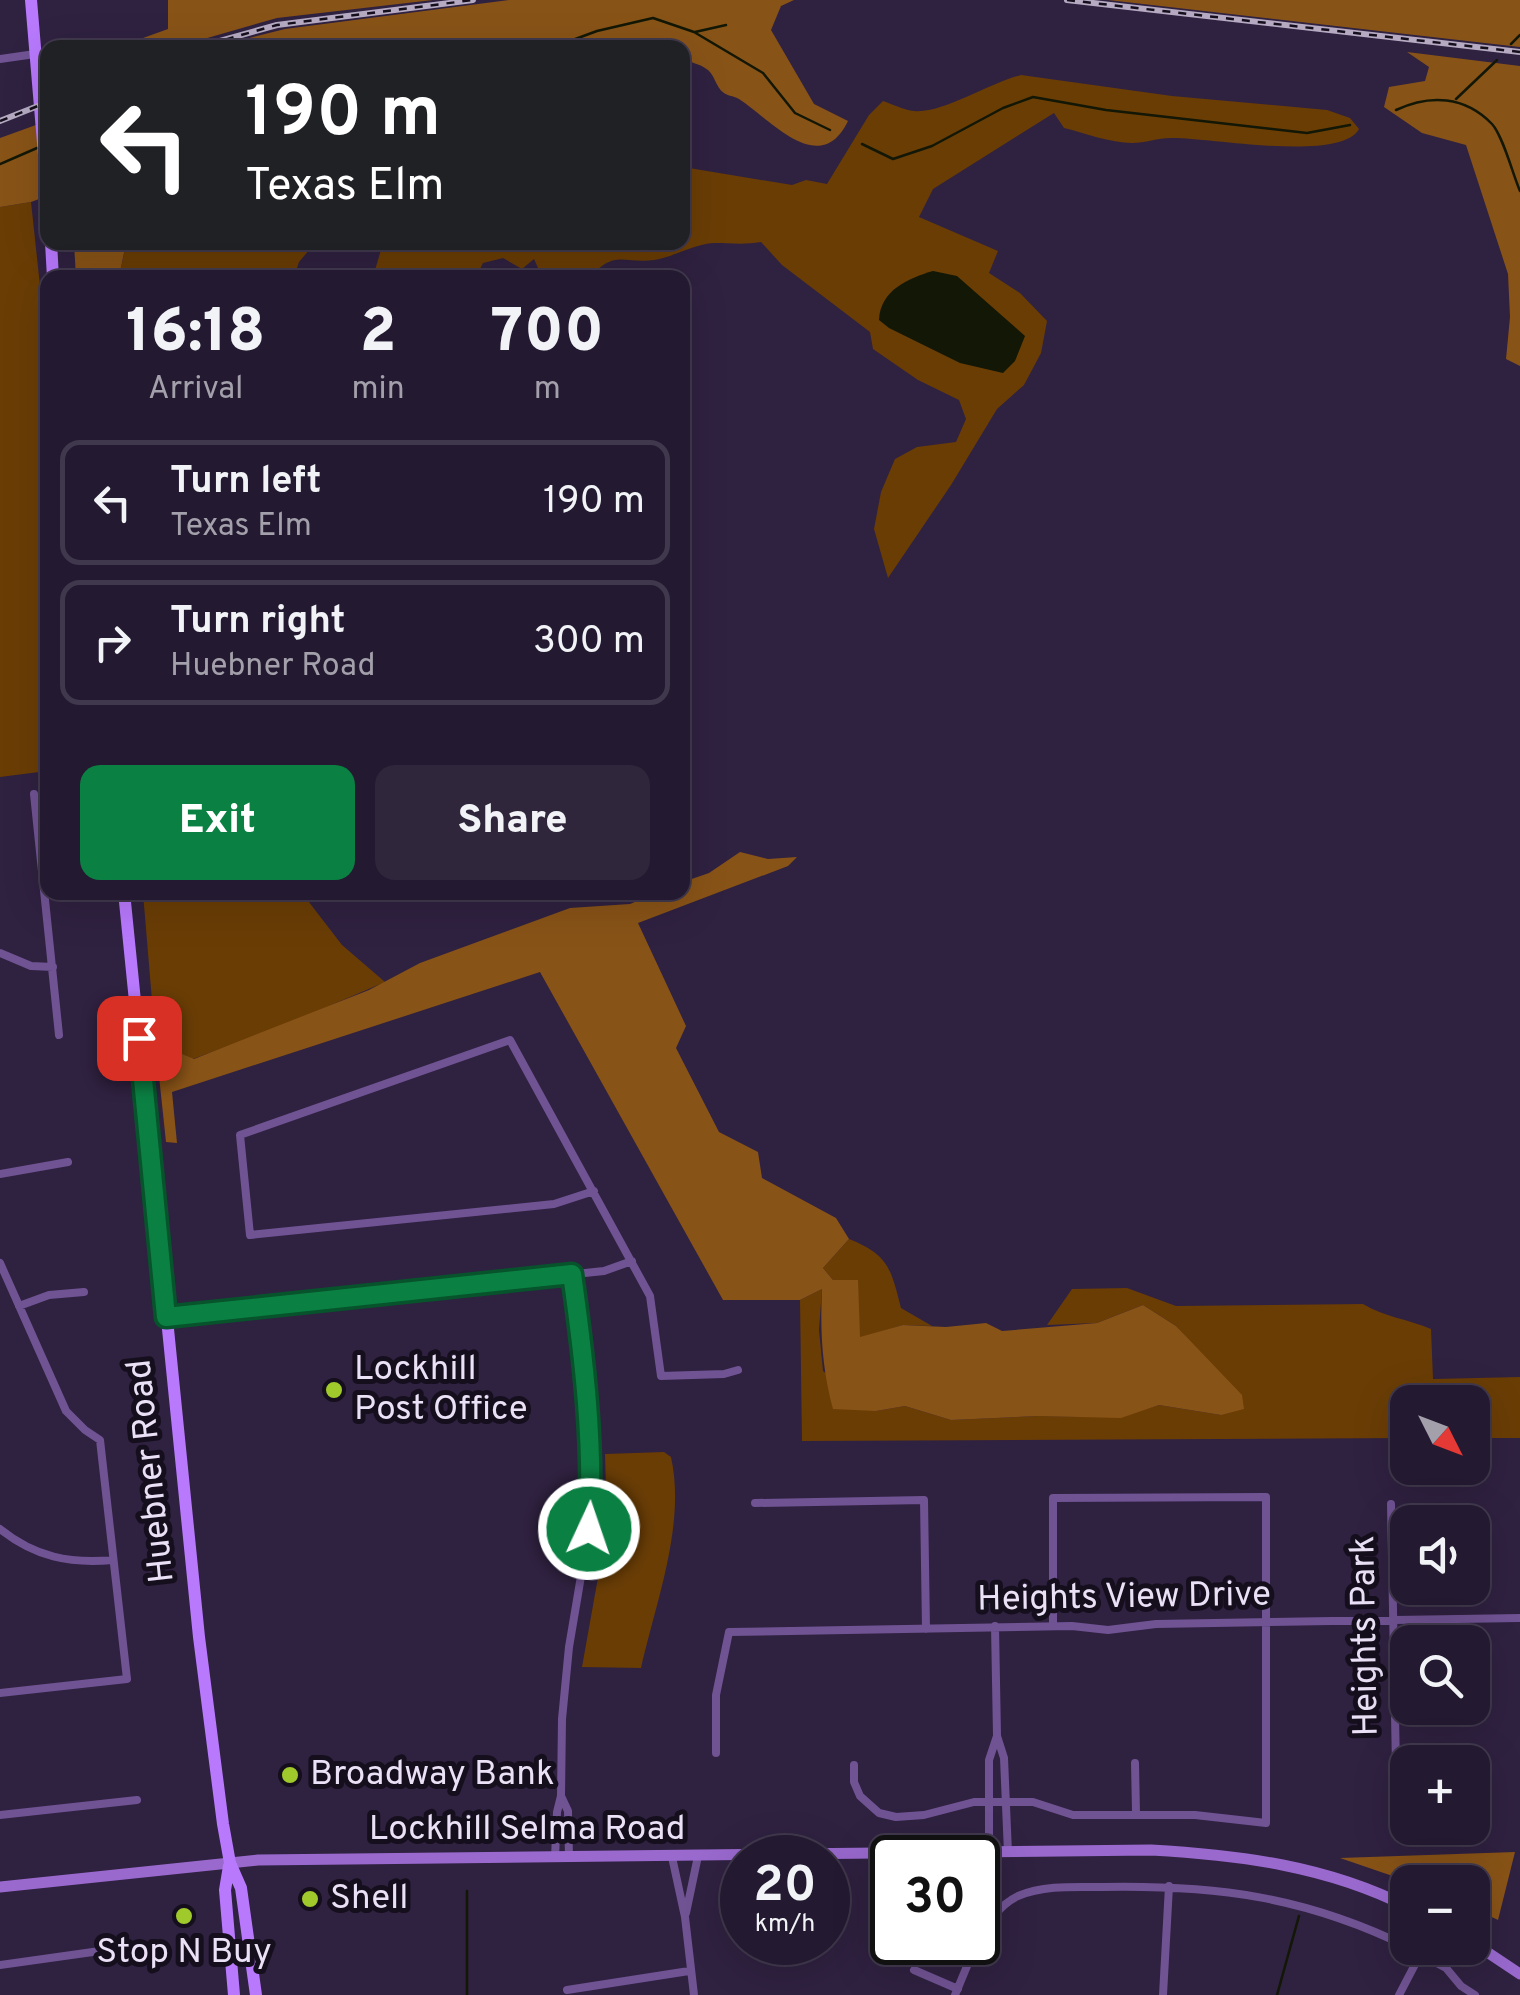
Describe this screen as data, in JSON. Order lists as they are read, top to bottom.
{
  "streets": {
    "main road": ["Huebner Road", "Lockhill Selma Road"],
    "street": ["Heights View Drive", "Heights Park"]
  },
  "crossings": [
    ["Huebner Road", "Lockhill Selma Road"],
    ["Heights View Drive", "Heights Park"]
  ],
  "places": [
    "Lockhill Post Office",
    "Broadway Bank",
    "Shell",
    "Stop N Buy"
  ],
  "north": "bottom right",
  "page": {
    "turn": ["190 m", "Texas Elm"],
    "eta": [
      "16:18",
      "Arrival",
      "2",
      "min",
      "700",
      "m"
    ],
    "list": [
      {
        "name": "Turn left",
        "note": "Texas Elm",
        "value": "190 m"
      },
      {
        "name": "Turn right",
        "note": "Huebner Road",
        "value": "300 m"
      }
    ],
    "buttons": ["Exit", "Share"],
    "map_buttons": ["+", "−"],
    "speed": "20 km/h",
    "limit": "30"
  }
}
